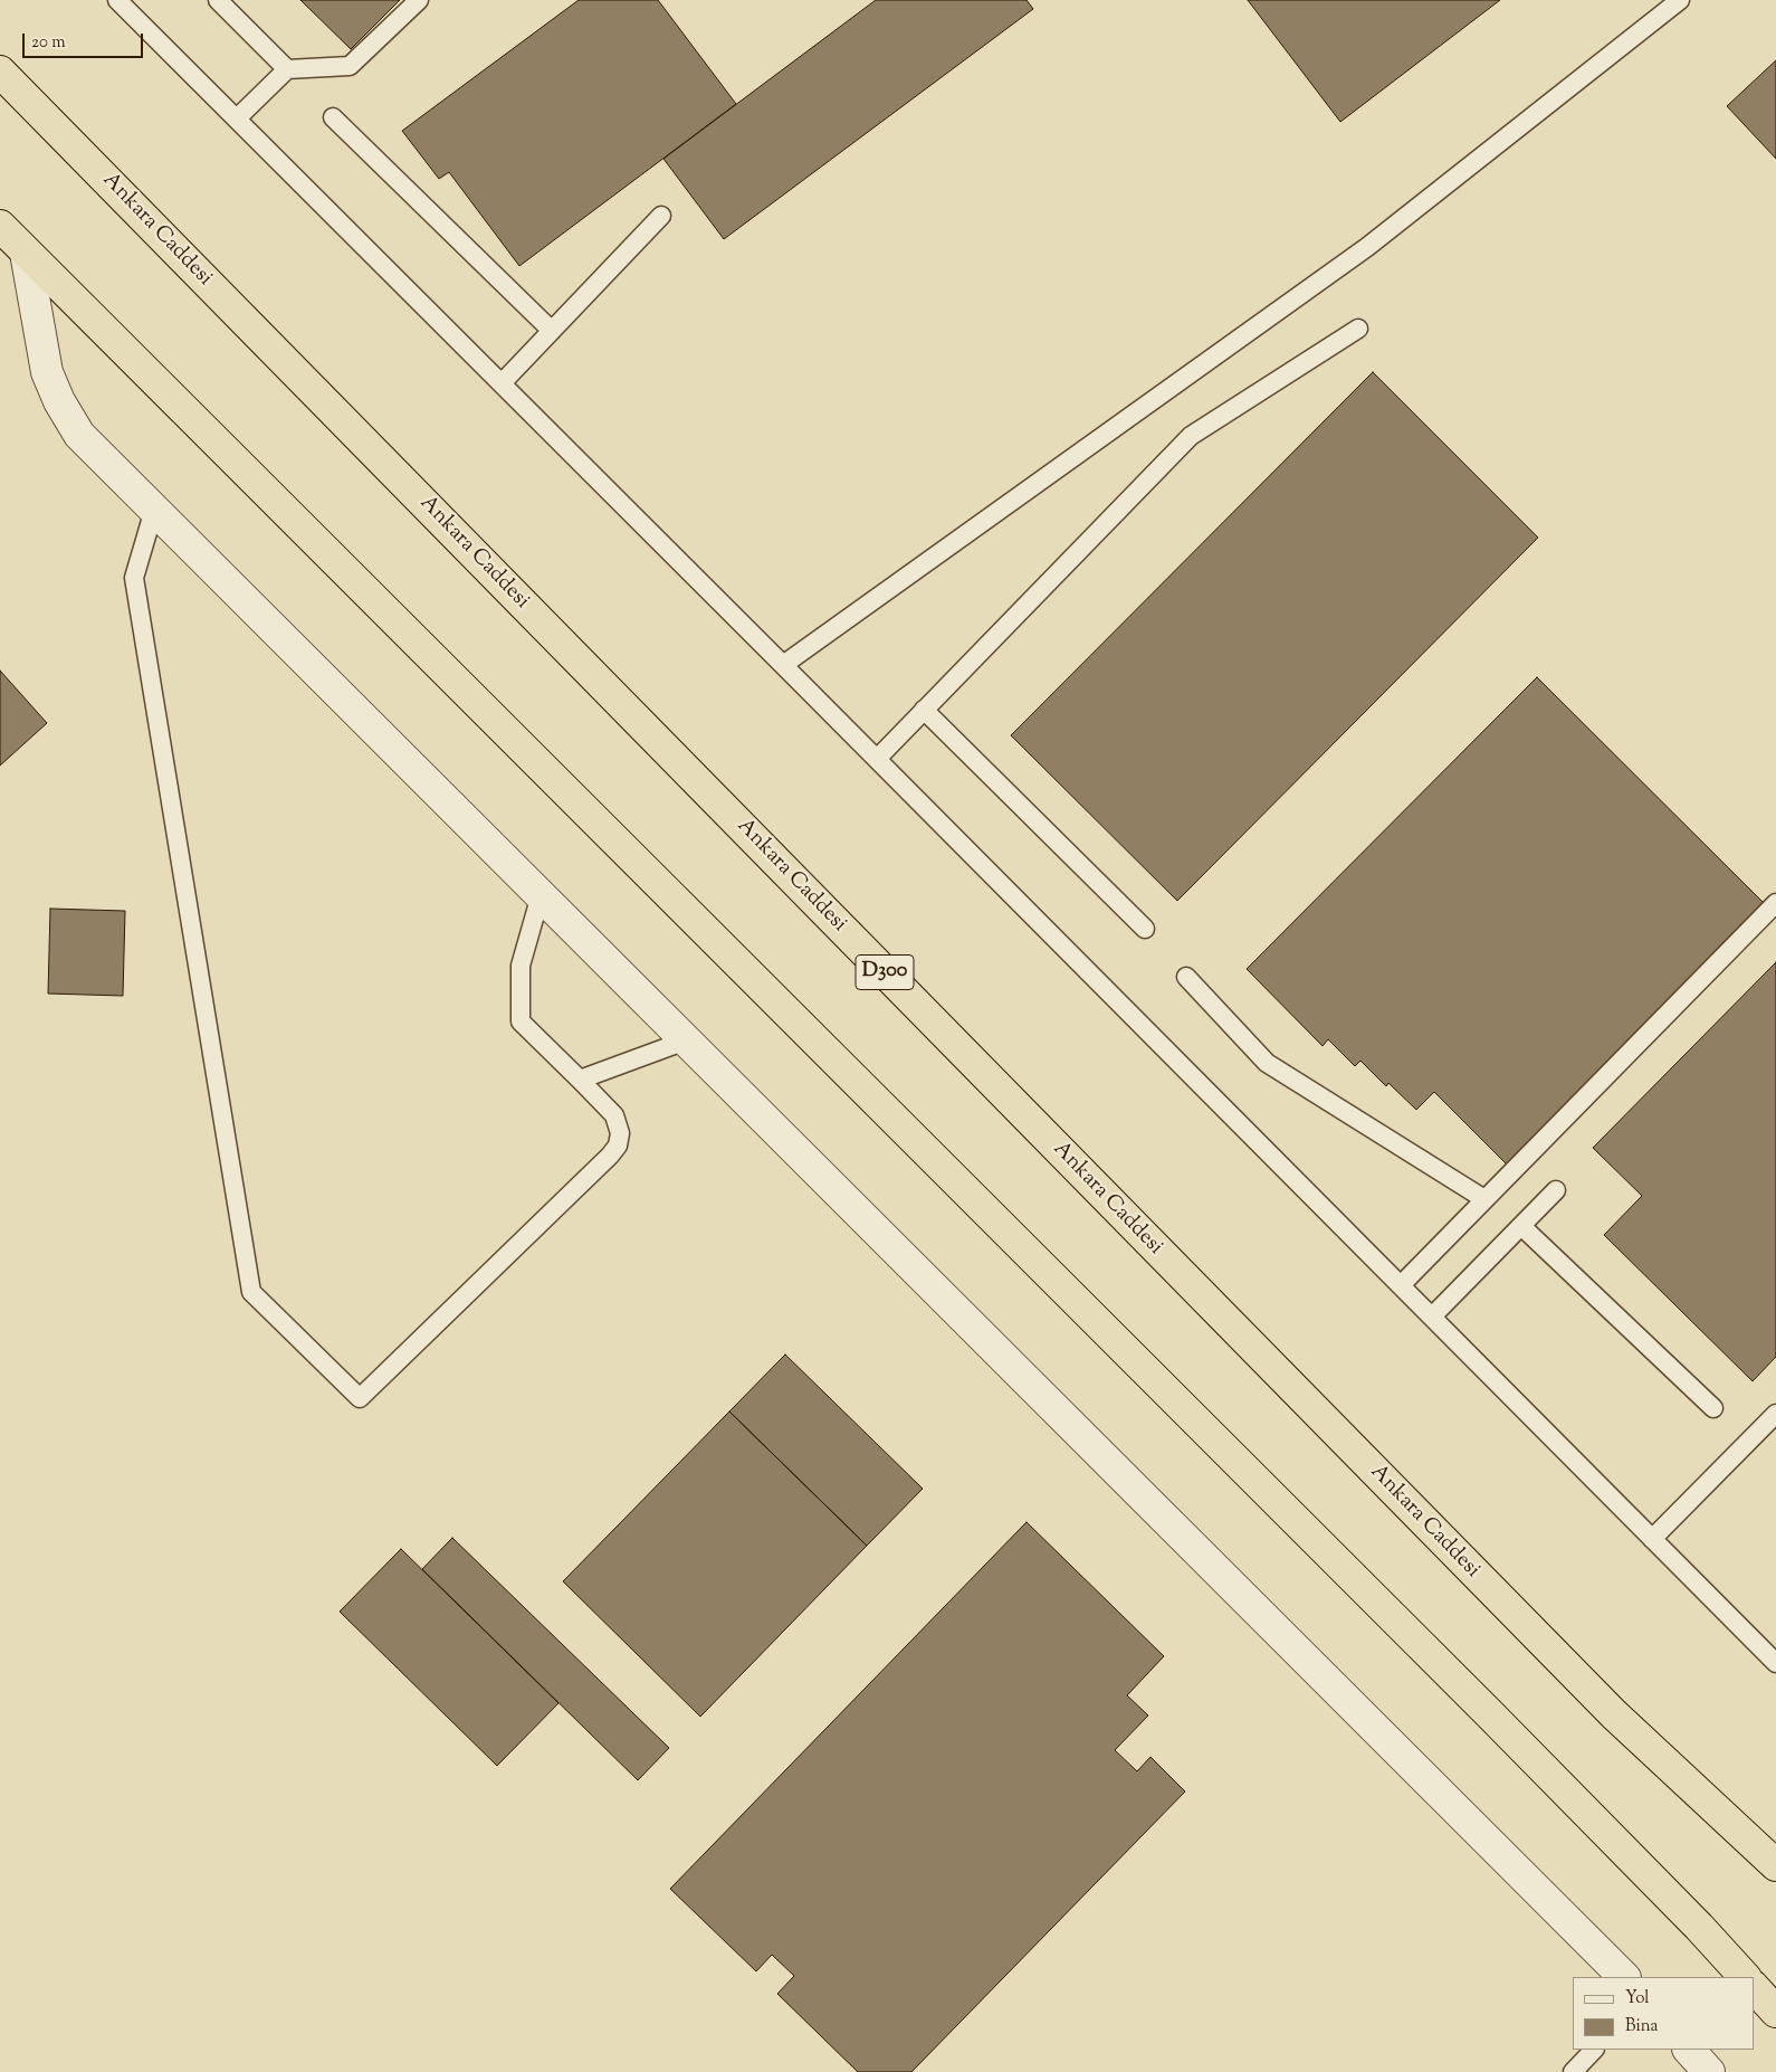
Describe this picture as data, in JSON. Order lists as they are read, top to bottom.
{
  "streets": {
    "highway": ["Ankara Caddesi", "D300"]
  },
  "legend": ["Yol", "Bina"],
  "scale_bar": "20 m"
}
